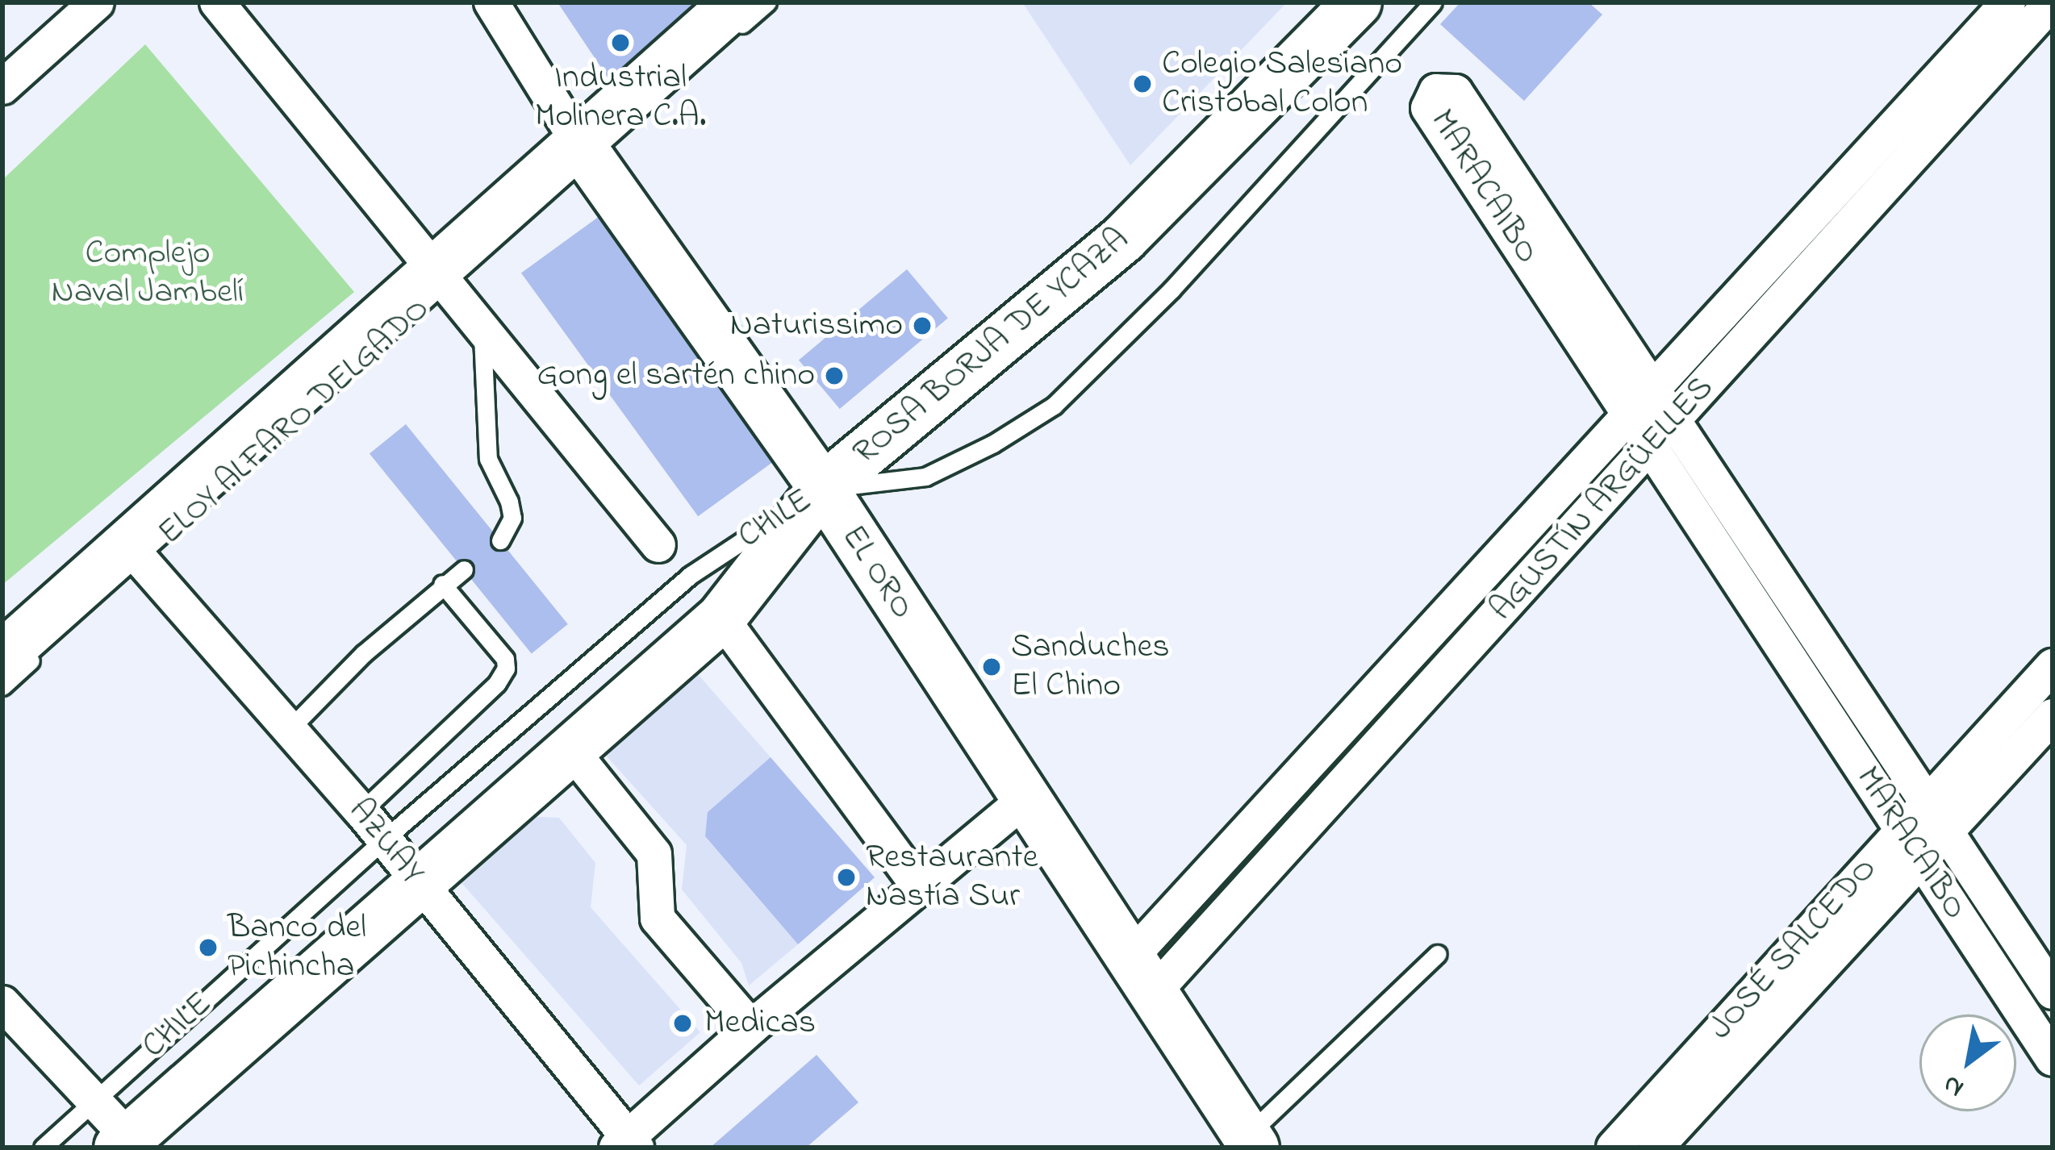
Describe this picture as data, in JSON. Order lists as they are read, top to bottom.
{
  "streets": {
    "main road": [
      "ROSA BORJA DE YCAZA",
      "ELOY ALFARO DELGADO",
      "CHILE",
      "EL ORO"
    ],
    "street": [
      "MARACAIBO",
      "AGUSTÍN ARGÜELLES",
      "AZUAY",
      "JOSÉ SALCEDO"
    ]
  },
  "crossings": [
    ["MARACAIBO", "AGUSTÍN ARGÜELLES"],
    ["MARACAIBO", "JOSÉ SALCEDO"],
    ["ROSA BORJA DE YCAZA", "CHILE"],
    ["ROSA BORJA DE YCAZA", "EL ORO"],
    ["ELOY ALFARO DELGADO", "EL ORO"],
    ["ELOY ALFARO DELGADO", "AZUAY"],
    ["AGUSTÍN ARGÜELLES", "EL ORO"],
    ["CHILE", "EL ORO"],
    ["CHILE", "AZUAY"]
  ],
  "parks": ["Complejo Naval Jambelí"],
  "places": [
    "Industrial Molinera C.A.",
    "Colegio Salesiano Cristobal Colon",
    "Naturissimo",
    "Gong el sartén chino",
    "Sanduches El Chino",
    "Restaurante Nastía Sur",
    "Banco del Pichincha",
    "Medicas"
  ],
  "north": "bottom left"
}
